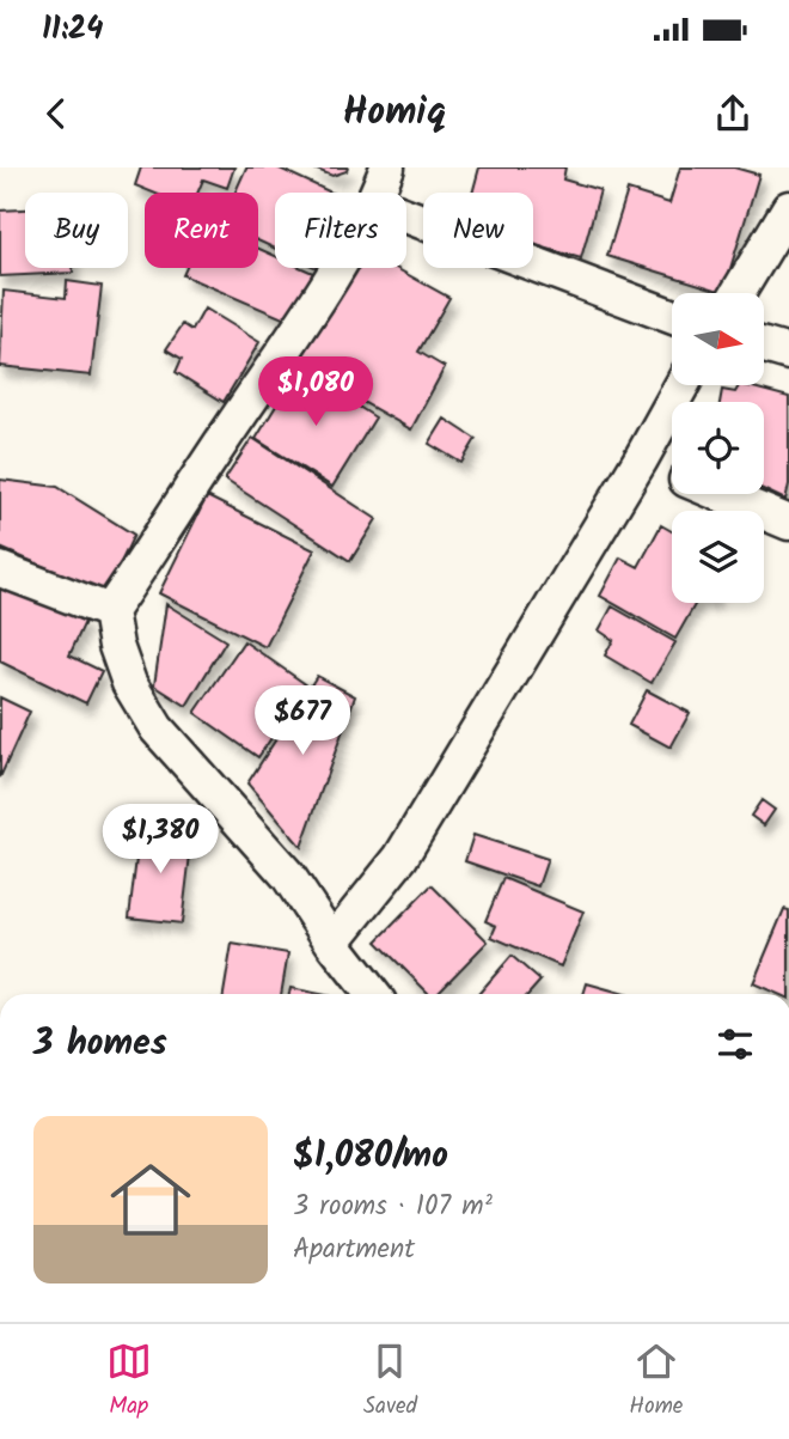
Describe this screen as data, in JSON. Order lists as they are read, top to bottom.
{
  "north": "right",
  "page": {
    "status": "11:24",
    "header": "Homiq",
    "chip": [
      "Buy",
      "Rent",
      "Filters",
      "New"
    ],
    "price": ["$1,080", "$677", "$1,380"],
    "heading": "3 homes",
    "list": [
      {
        "name": "$1,080/mo",
        "note": "3 rooms · 107 m² · Apartment"
      }
    ],
    "tabs": ["Map", "Saved", "Home"]
  }
}
